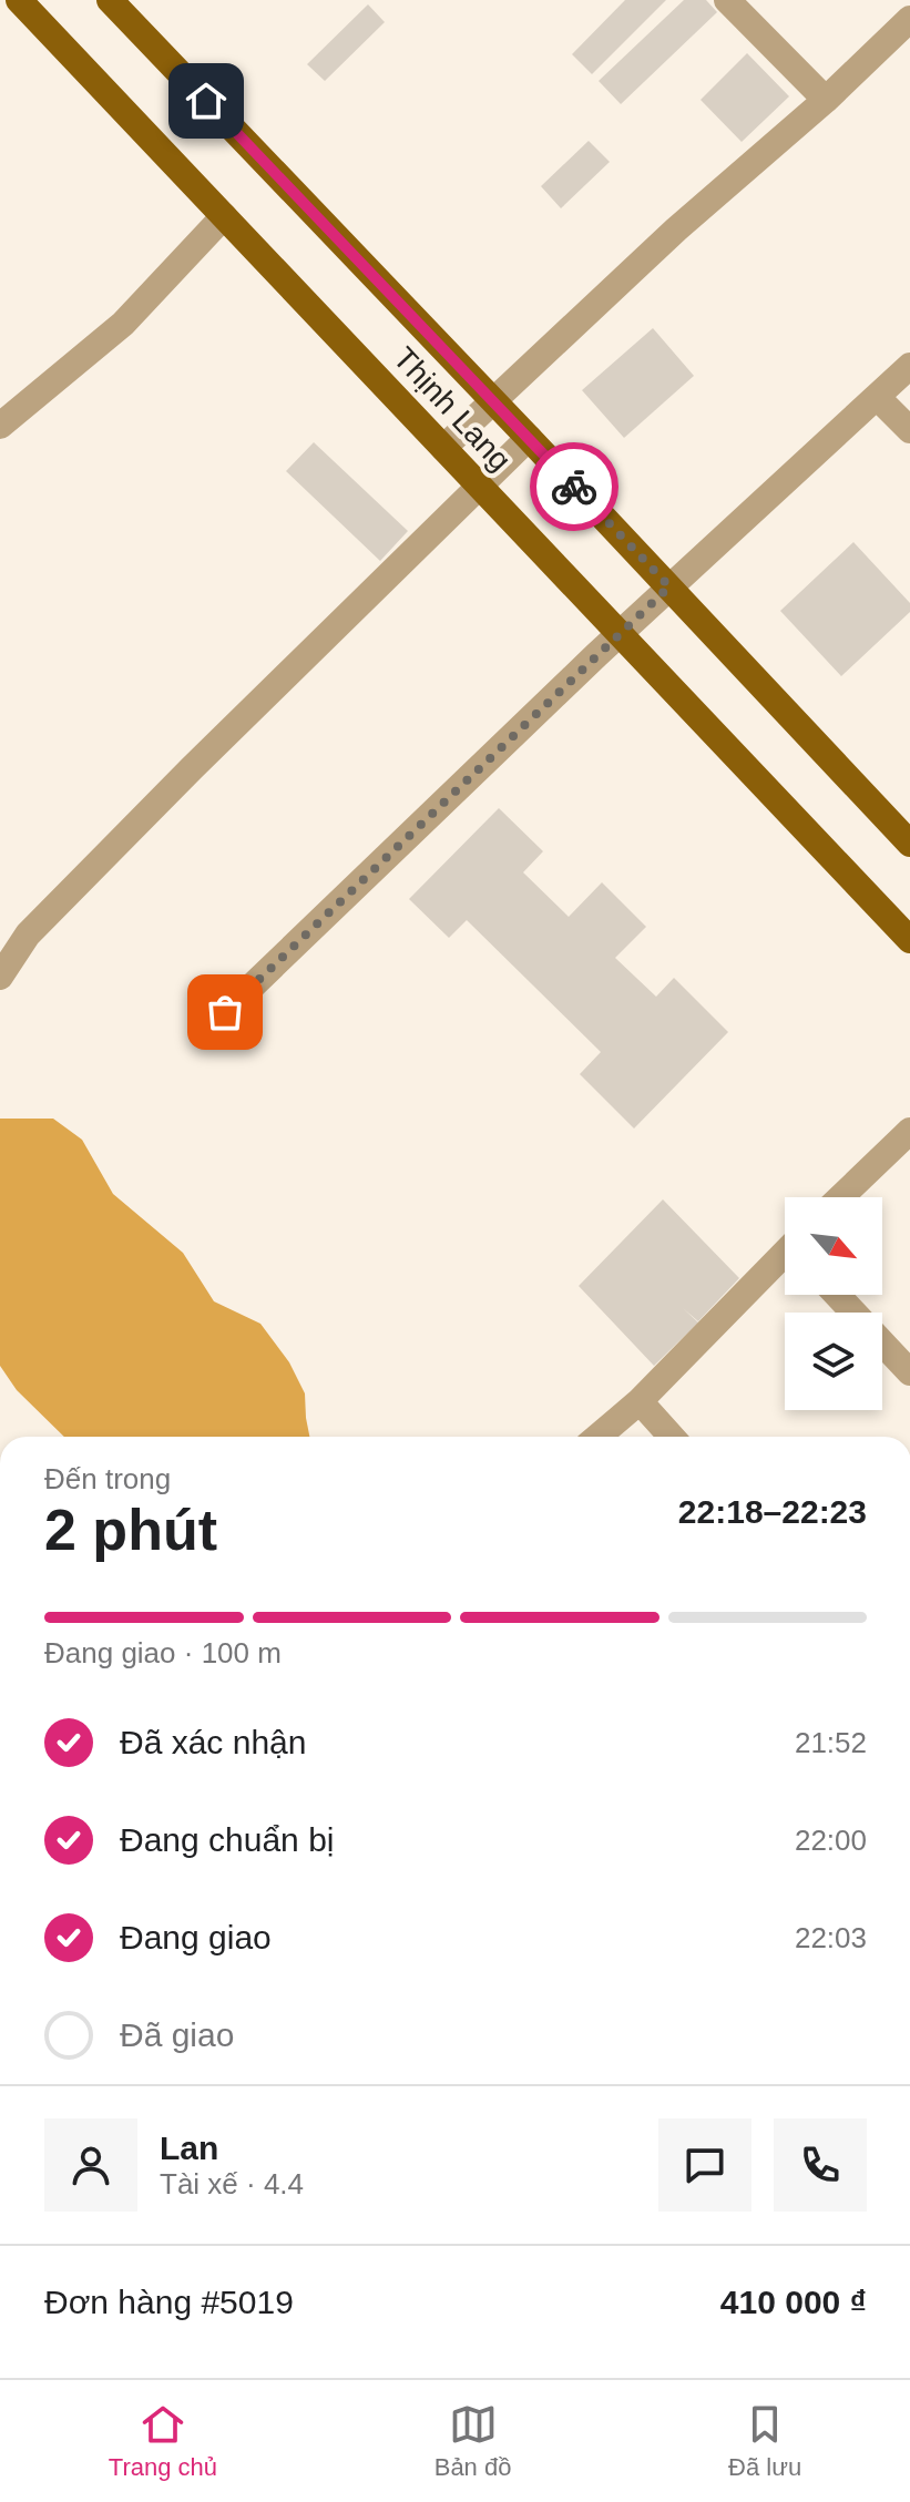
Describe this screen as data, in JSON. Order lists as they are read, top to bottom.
{
  "streets": {
    "main road": ["Thịnh Lang"]
  },
  "north": "bottom right",
  "page": {
    "heading": ["2 phút", "Đến trong", "22:18–22:23"],
    "panel": [
      "Lan",
      "Tài xế · 4.4",
      "Đơn hàng #5019",
      "410 000 ₫"
    ],
    "bar": "Đang giao · 100 m",
    "list": [
      ["Đã xác nhận", "21:52"],
      ["Đang chuẩn bị", "22:00"],
      ["Đang giao", "22:03"],
      "Đã giao"
    ],
    "tabs": ["Trang chủ", "Bản đồ", "Đã lưu"]
  }
}
